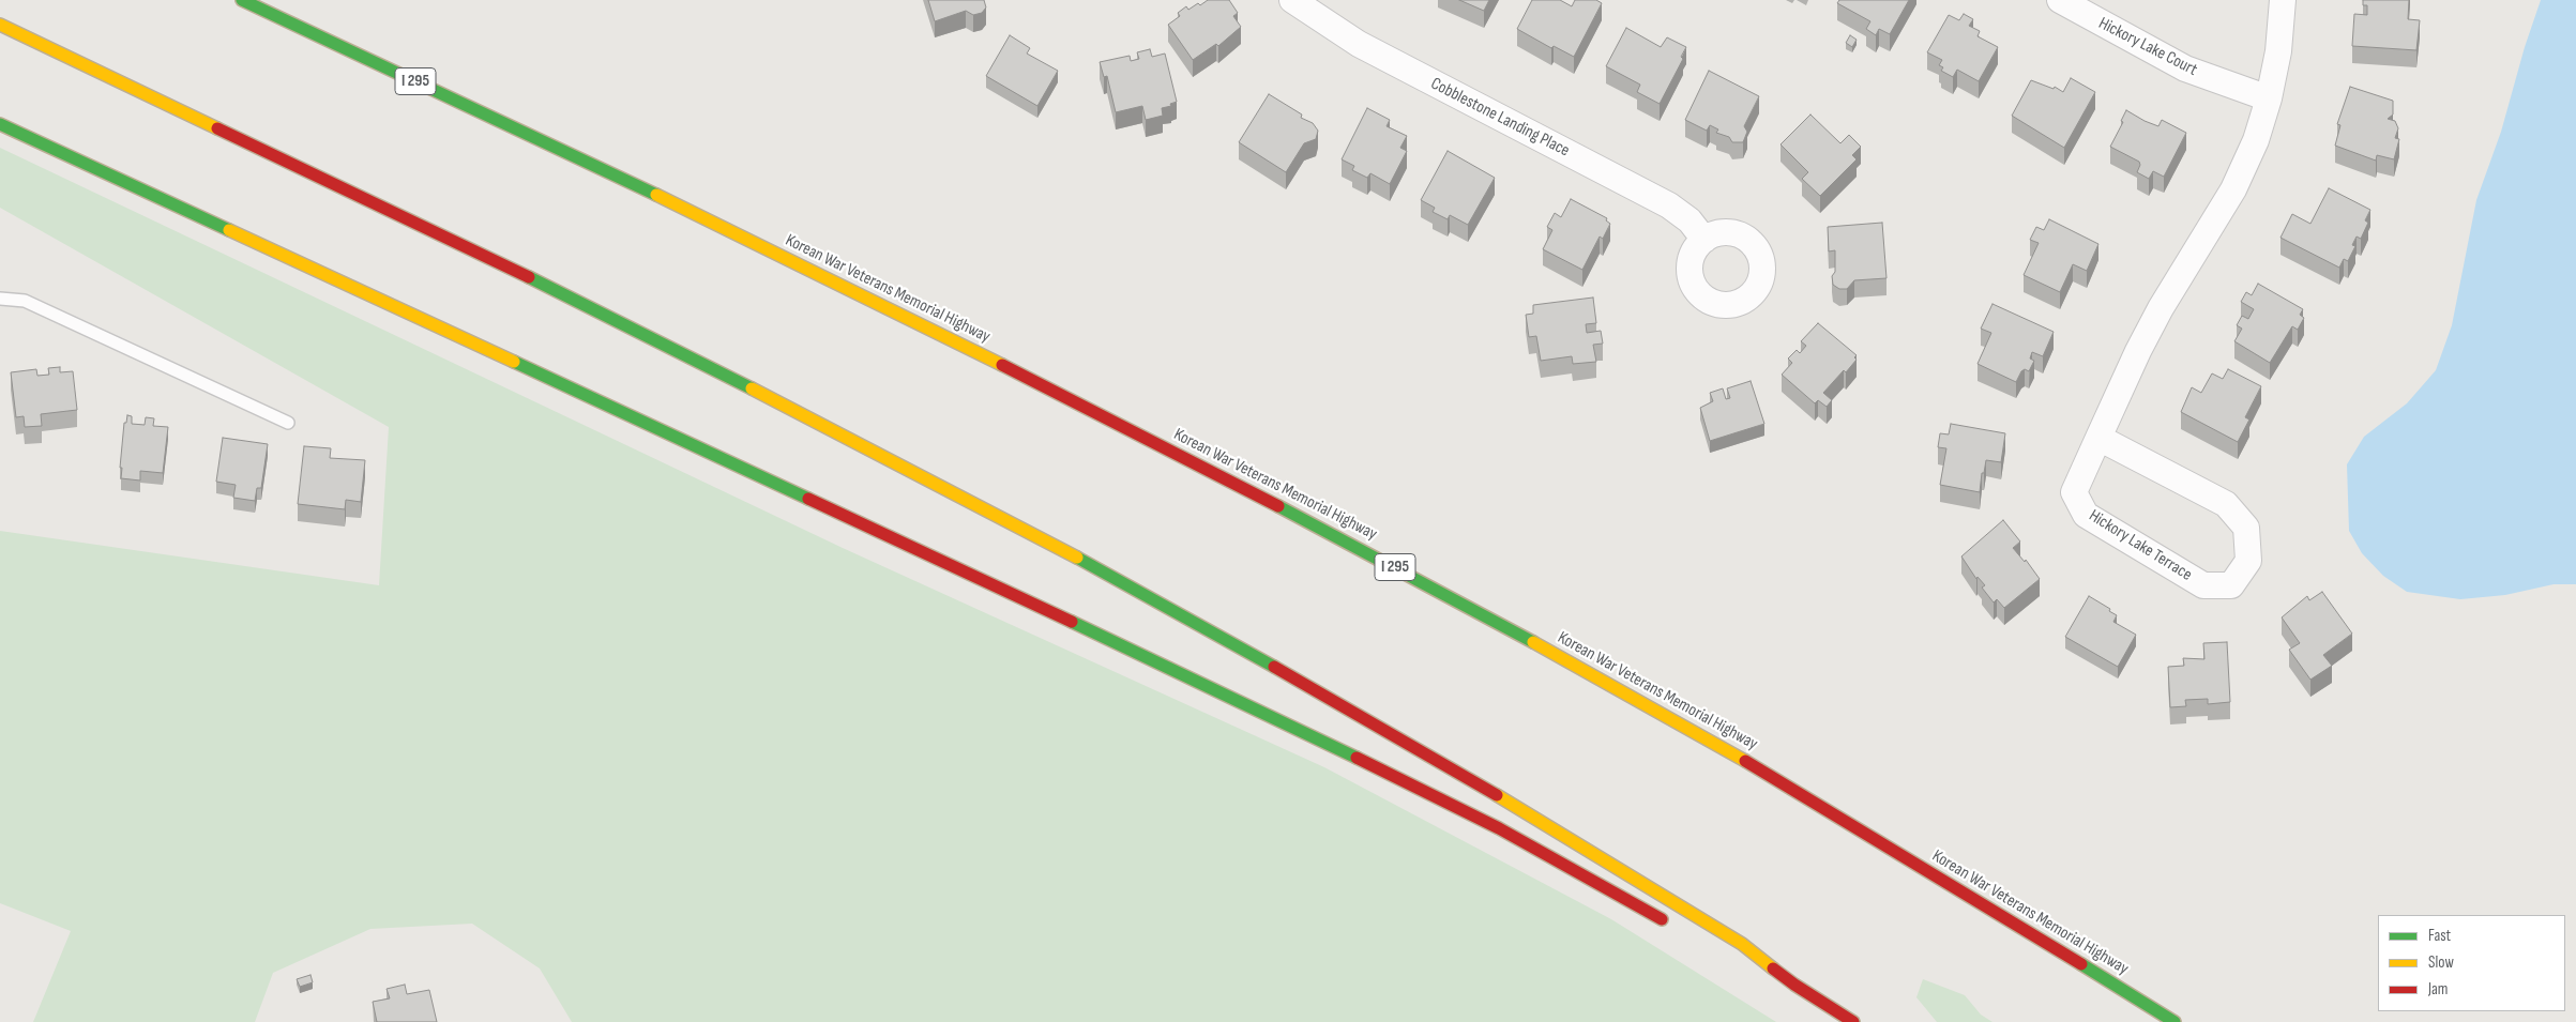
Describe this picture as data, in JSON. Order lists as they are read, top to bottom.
{
  "streets": {
    "highway": ["I 295", "Korean War Veterans Memorial Highway"],
    "street": ["Hickory Lake Court", "Cobblestone Landing Place", "Hickory Lake Terrace"]
  },
  "crossings": [
    ["Hickory Lake Court", "Hickory Lake Terrace"]
  ],
  "legend": ["Fast", "Slow", "Jam"]
}
